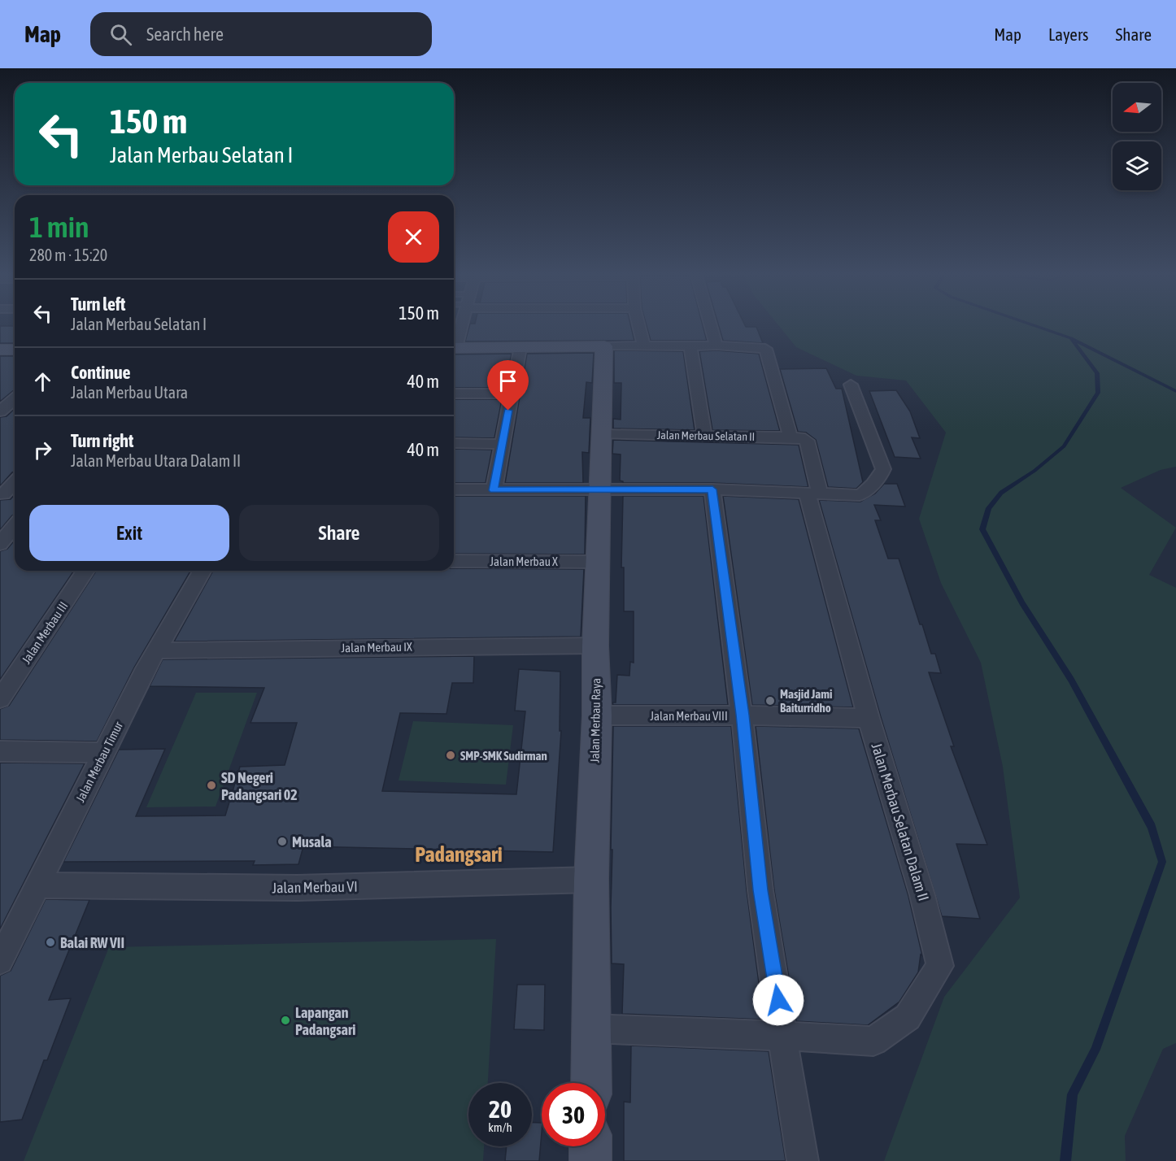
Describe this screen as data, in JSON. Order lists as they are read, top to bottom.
{
  "streets": {
    "street": [
      "Jalan Merbau Selatan II",
      "Jalan Merbau X",
      "Jalan Merbau III",
      "Jalan Merbau IX",
      "Jalan Merbau VIII",
      "Jalan Merbau Raya",
      "Jalan Merbau Timur",
      "Jalan Merbau Selatan Dalam II",
      "Jalan Merbau VI"
    ]
  },
  "crossings": [
    ["Jalan Merbau Selatan II", "Jalan Merbau Raya"],
    ["Jalan Merbau Selatan II", "Jalan Merbau Selatan Dalam II"],
    ["Jalan Merbau X", "Jalan Merbau Raya"],
    ["Jalan Merbau IX", "Jalan Merbau Raya"],
    ["Jalan Merbau IX", "Jalan Merbau Timur"],
    ["Jalan Merbau VIII", "Jalan Merbau Raya"],
    ["Jalan Merbau VIII", "Jalan Merbau Selatan Dalam II"],
    ["Jalan Merbau Raya", "Jalan Merbau Selatan Dalam II"],
    ["Jalan Merbau Raya", "Jalan Merbau VI"],
    ["Jalan Merbau Timur", "Jalan Merbau VI"]
  ],
  "districts": ["Padangsari"],
  "places": [
    "Masjid Jami Baiturridho",
    "SMP-SMK Sudirman",
    "SD Negeri Padangsari 02",
    "Musala",
    "Balai RW VII",
    "Lapangan Padangsari"
  ],
  "north": "left",
  "page": {
    "header": "Map",
    "search": "Search here",
    "nav": ["Map", "Layers", "Share"],
    "turn": ["150 m", "Jalan Merbau Selatan I"],
    "heading": ["1 min", "280 m · 15:20"],
    "list": [
      {
        "name": "Turn left",
        "note": "Jalan Merbau Selatan I",
        "value": "150 m"
      },
      {
        "name": "Continue",
        "note": "Jalan Merbau Utara",
        "value": "40 m"
      },
      {
        "name": "Turn right",
        "note": "Jalan Merbau Utara Dalam II",
        "value": "40 m"
      }
    ],
    "buttons": ["Exit", "Share"],
    "speed": "20 km/h",
    "limit": "30"
  }
}
